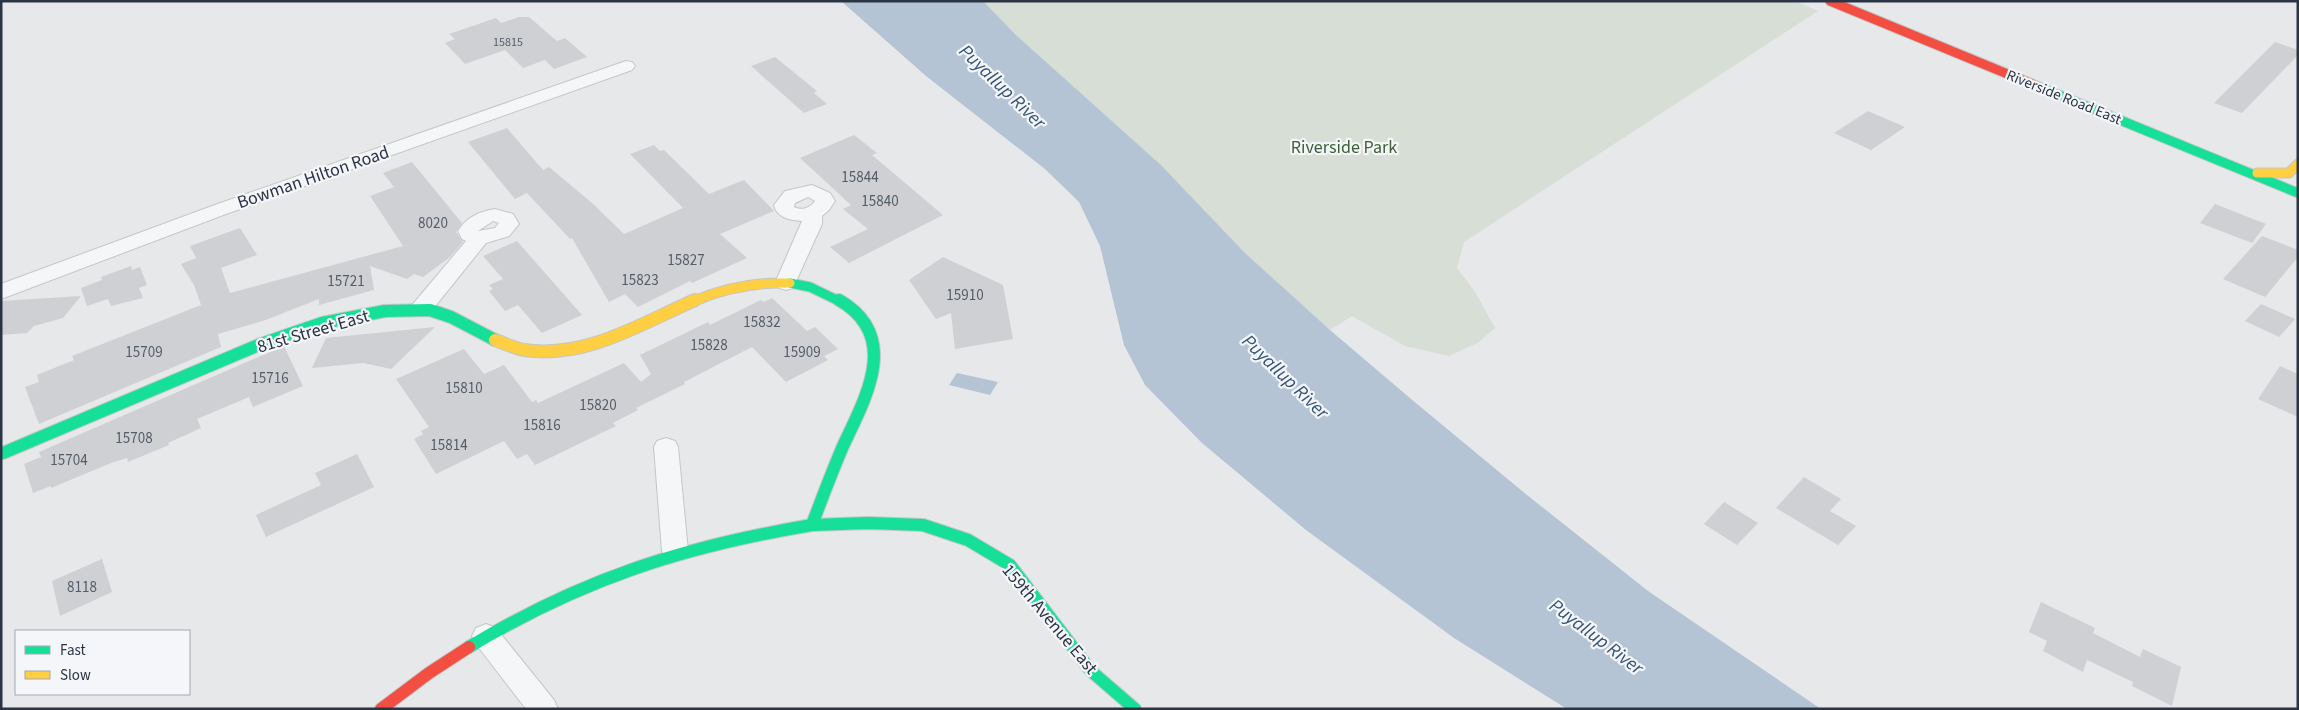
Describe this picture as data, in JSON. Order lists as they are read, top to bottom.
{
  "streets": {
    "street": [
      "Riverside Road East",
      "Bowman Hilton Road",
      "81st Street East",
      "159th Avenue East"
    ]
  },
  "water": ["Puyallup River"],
  "parks": ["Riverside Park"],
  "house_numbers": [
    "15815",
    "15844",
    "15840",
    "8020",
    "15827",
    "15823",
    "15721",
    "15910",
    "15832",
    "15828",
    "15709",
    "15909",
    "15716",
    "15810",
    "15820",
    "15816",
    "15708",
    "15814",
    "15704",
    "8118"
  ],
  "legend": ["Fast", "Slow"]
}
